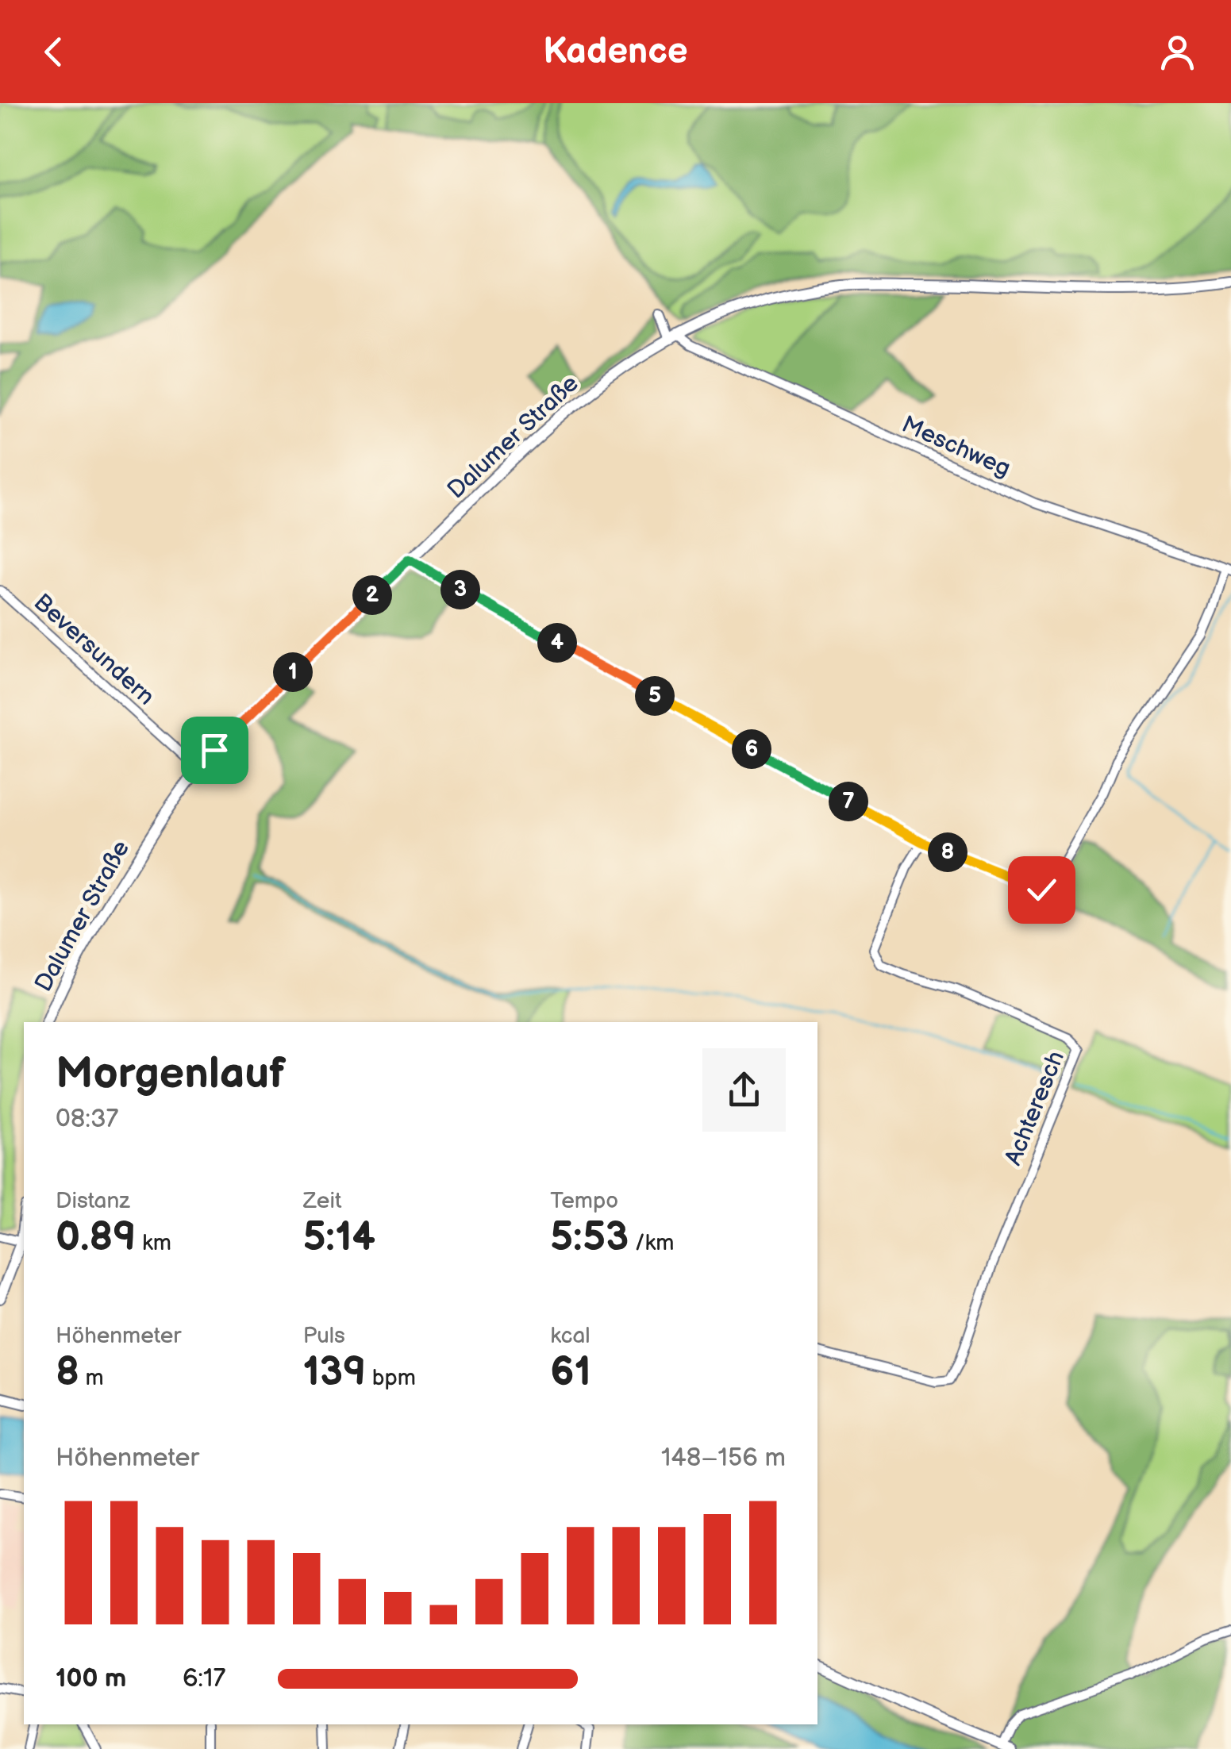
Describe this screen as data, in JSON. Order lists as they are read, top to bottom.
{
  "streets": {
    "main road": ["Dalumer Straße"],
    "street": ["Meschweg", "Beversundern", "Achteresch"]
  },
  "crossings": [
    ["Dalumer Straße", "Meschweg"],
    ["Dalumer Straße", "Beversundern"]
  ],
  "page": {
    "header": "Kadence",
    "pins": [
      "3",
      "2",
      "4",
      "1",
      "5",
      "6",
      "7",
      "8"
    ],
    "heading": ["Morgenlauf", "08:37"],
    "stats": [
      ["Distanz", "0.89 km"],
      ["Zeit", "5:14"],
      ["Tempo", "5:53 /km"],
      ["Höhenmeter", "8 m"],
      ["Puls", "139 bpm"],
      ["kcal", "61"]
    ],
    "chart": ["Höhenmeter", "148–156 m"],
    "list": [
      {
        "name": "100 m",
        "note": "6:17"
      }
    ]
  }
}
